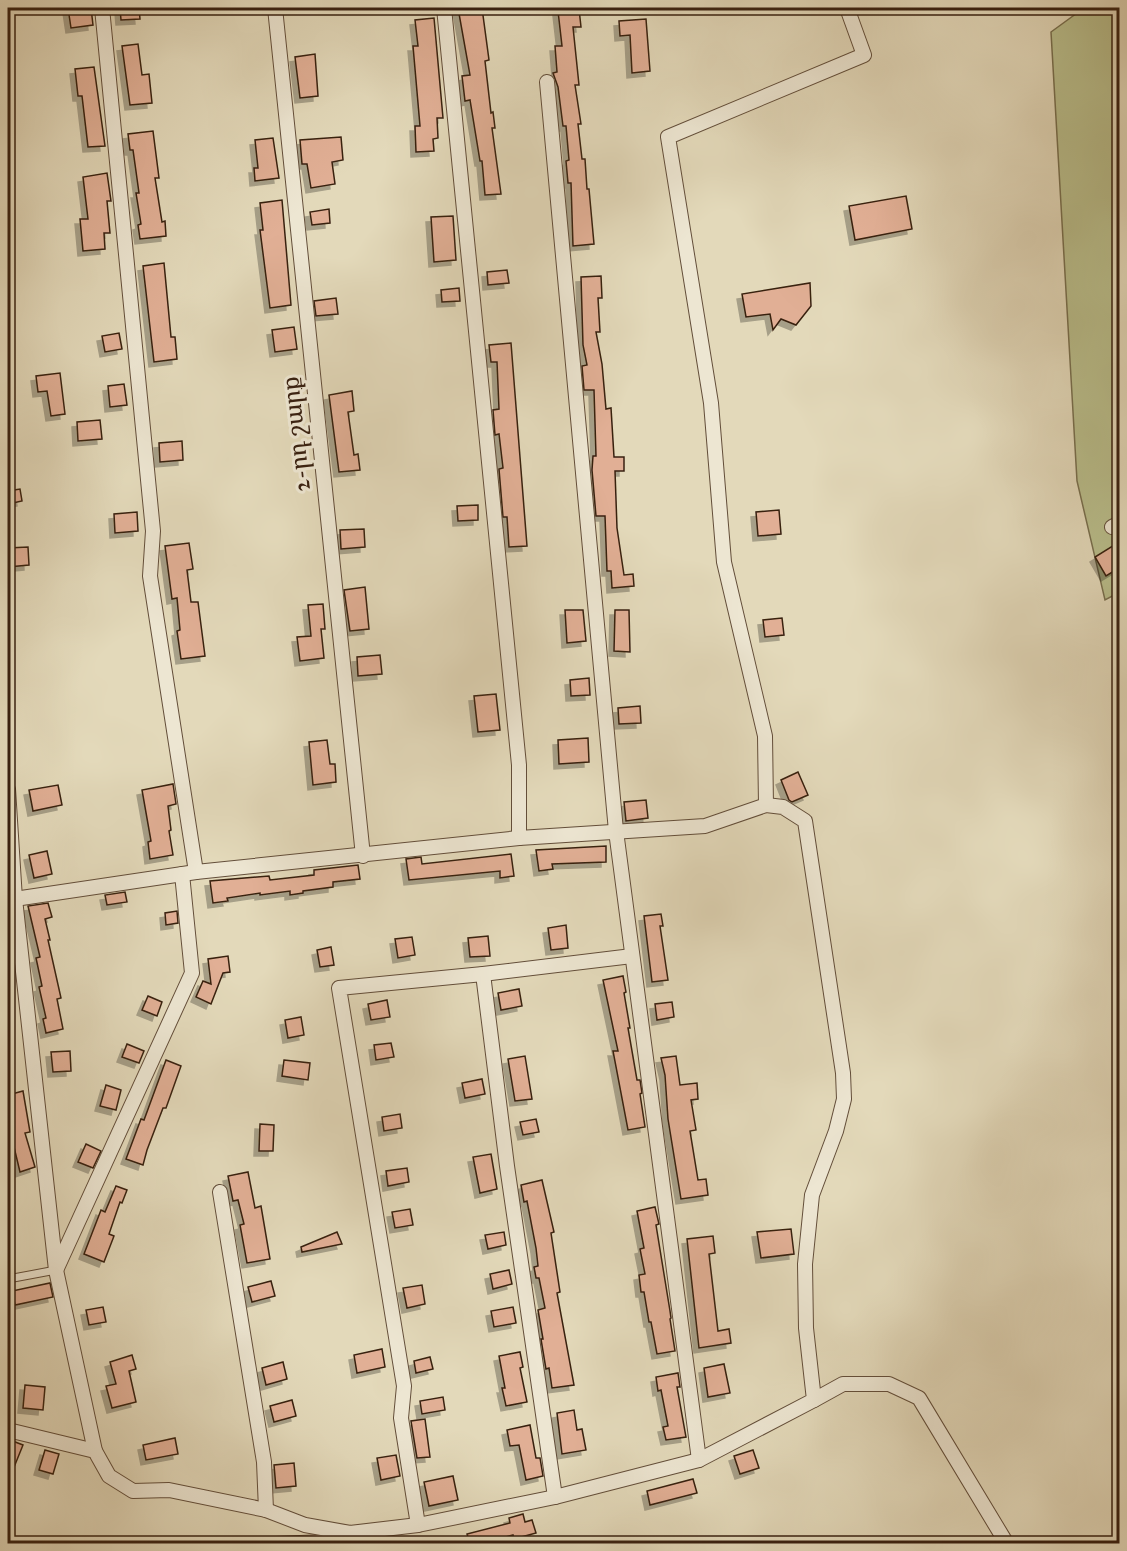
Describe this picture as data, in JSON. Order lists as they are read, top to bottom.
{
  "streets": {
    "street": ["2-րդ շարք"]
  }
}
